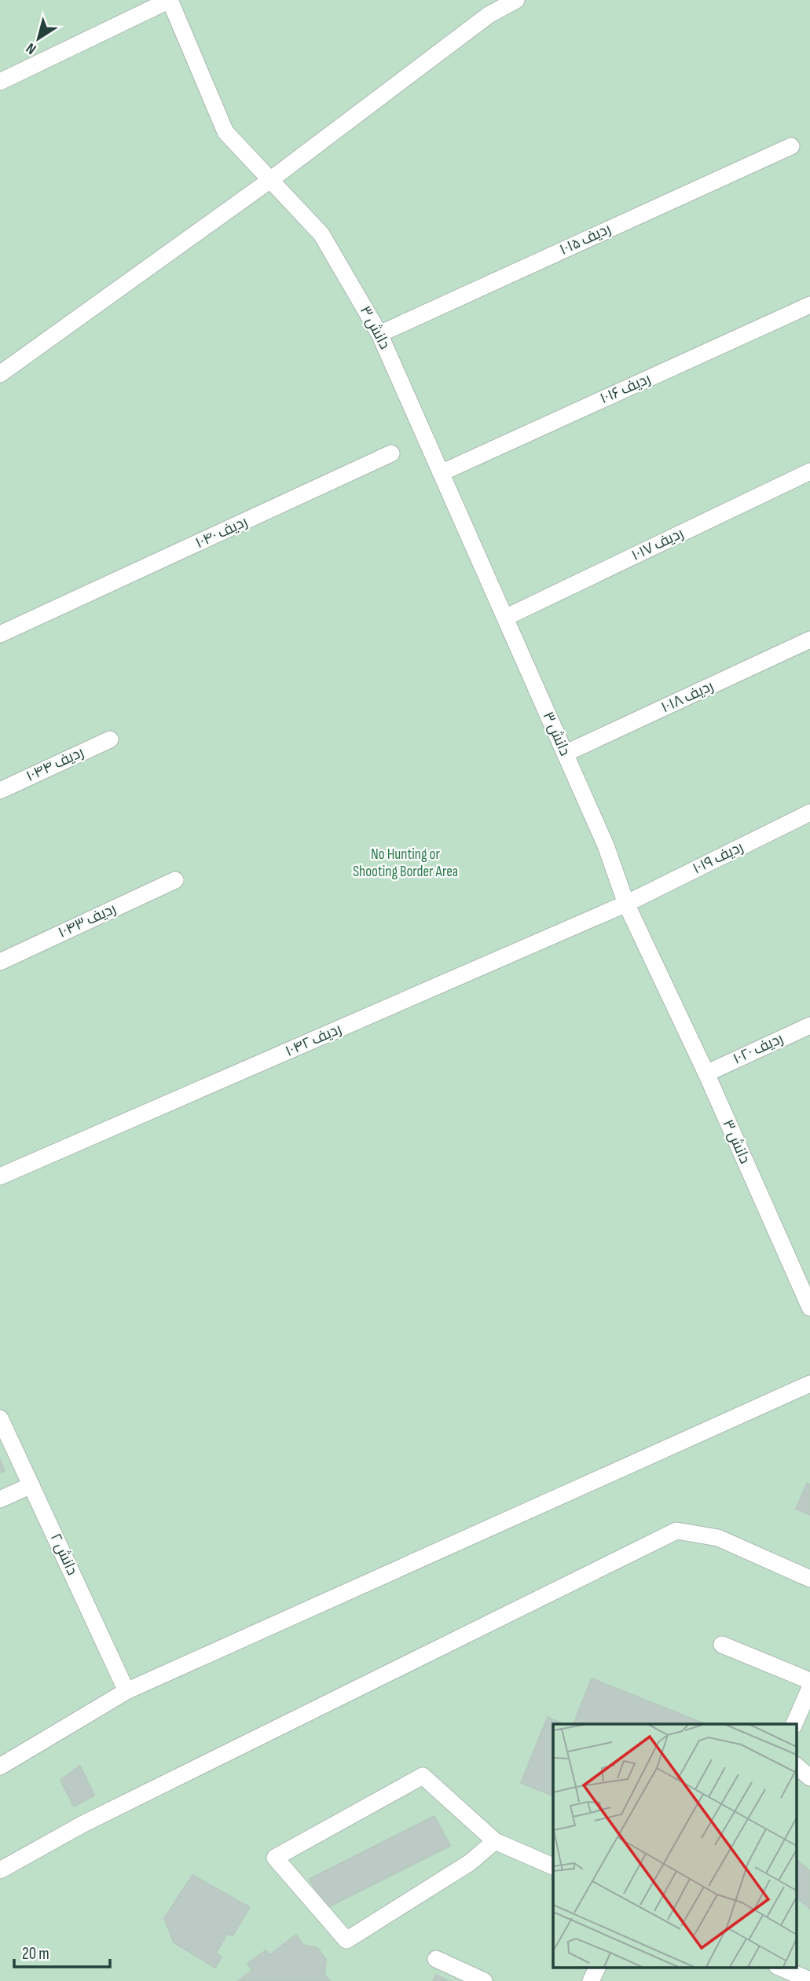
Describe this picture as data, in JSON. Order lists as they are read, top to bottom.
{
  "streets": {
    "street": [
      "ردیف ۱۰۱۵",
      "دانش ۳",
      "ردیف ۱۰۱۶",
      "ردیف ۱۰۴۰",
      "ردیف ۱۰۱۷",
      "ردیف ۱۰۱۸",
      "ردیف ۱۰۴۴",
      "ردیف ۱۰۱۹",
      "ردیف ۱۰۴۳",
      "ردیف ۱۰۴۲",
      "ردیف ۱۰۲۰",
      "دانش ۲"
    ]
  },
  "crossings": [
    ["ردیف ۱۰۱۵", "دانش ۳"],
    ["دانش ۳", "ردیف ۱۰۱۶"],
    ["دانش ۳", "ردیف ۱۰۱۷"],
    ["دانش ۳", "ردیف ۱۰۱۸"],
    ["دانش ۳", "ردیف ۱۰۱۹"],
    ["دانش ۳", "ردیف ۱۰۴۲"],
    ["دانش ۳", "ردیف ۱۰۲۰"],
    ["ردیف ۱۰۱۹", "ردیف ۱۰۴۲"]
  ],
  "parks": ["No Hunting or Shooting Border Area"],
  "scale_bar": "20 m",
  "north": "bottom left"
}
